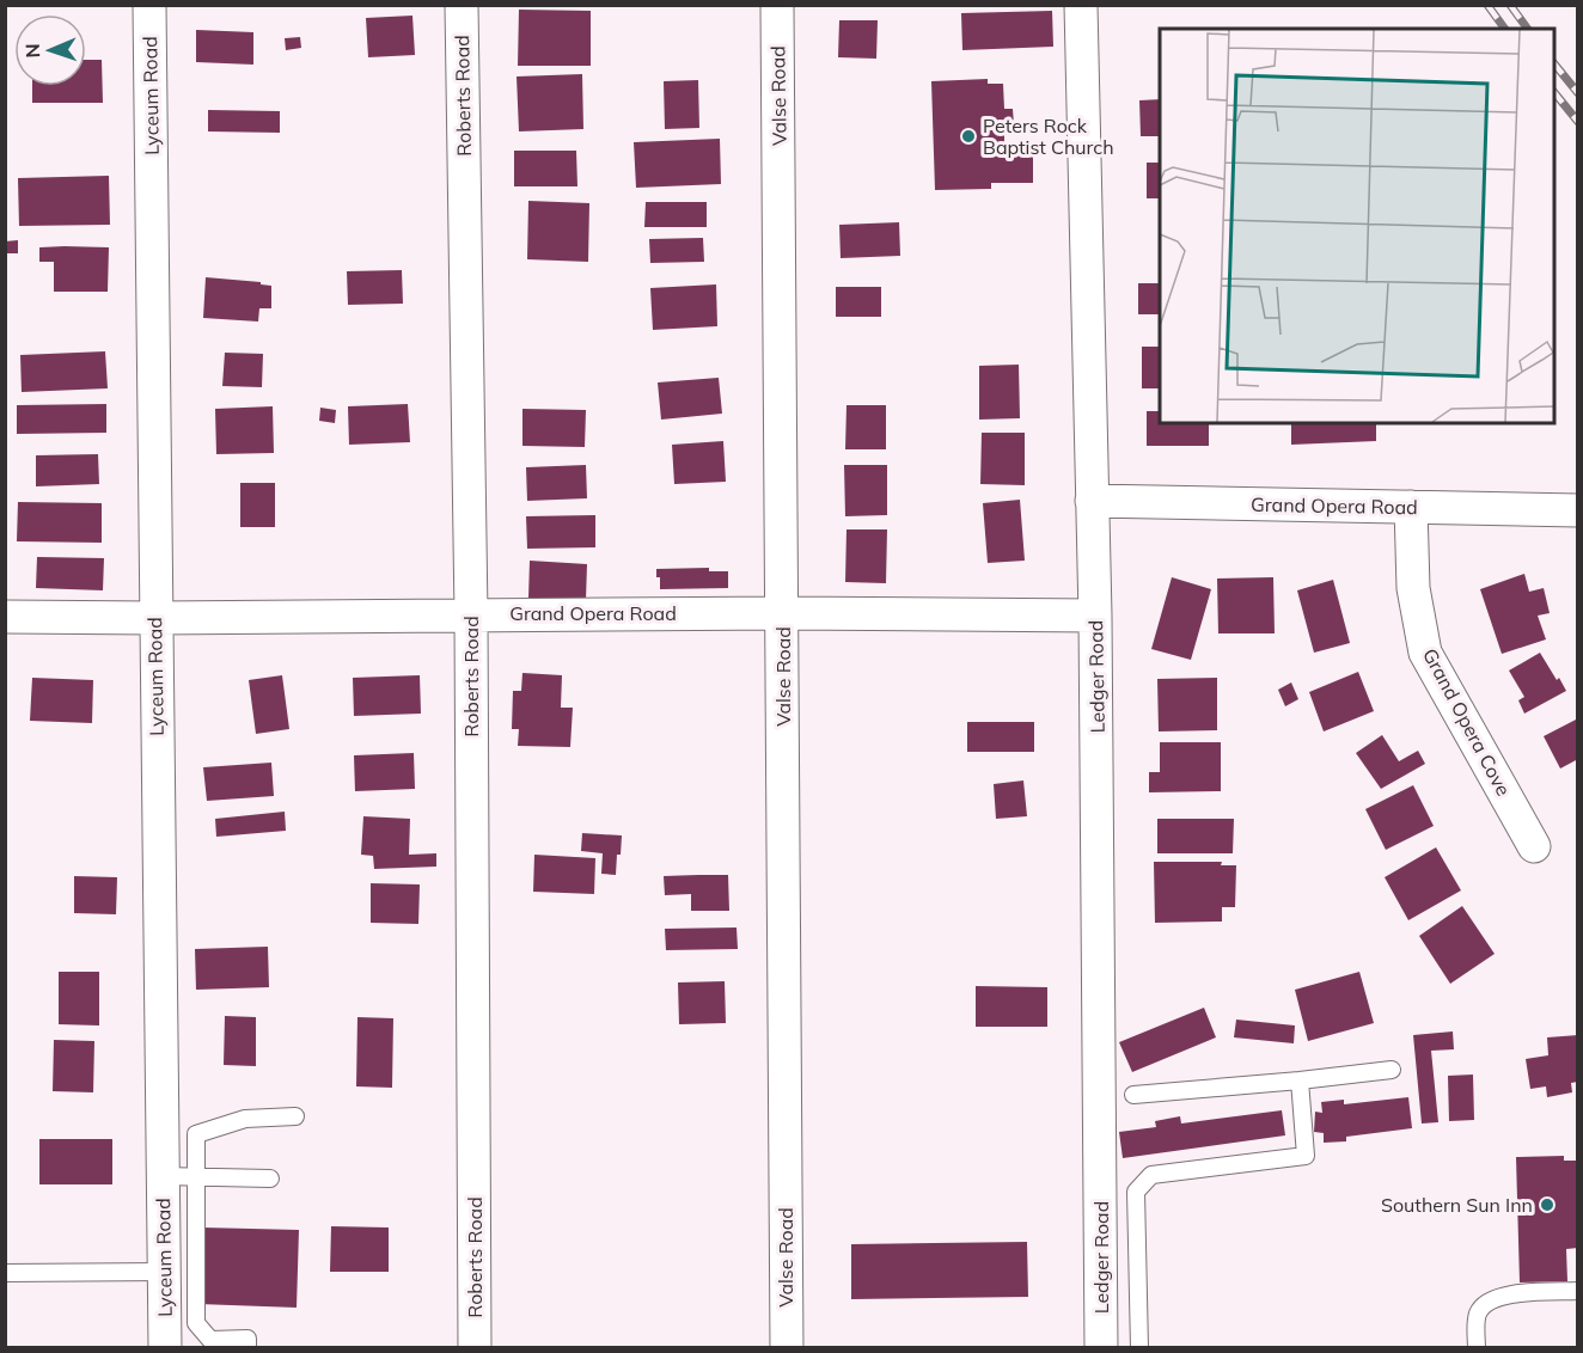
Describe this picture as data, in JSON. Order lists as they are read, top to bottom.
{
  "streets": {
    "street": [
      "Lyceum Road",
      "Roberts Road",
      "Valse Road",
      "Grand Opera Road",
      "Ledger Road",
      "Grand Opera Cove"
    ]
  },
  "crossings": [
    ["Lyceum Road", "Grand Opera Road"],
    ["Roberts Road", "Grand Opera Road"],
    ["Valse Road", "Grand Opera Road"],
    ["Grand Opera Road", "Ledger Road"],
    ["Grand Opera Road", "Grand Opera Cove"]
  ],
  "places": ["Peters Rock Baptist Church", "Southern Sun Inn"],
  "north": "left"
}
